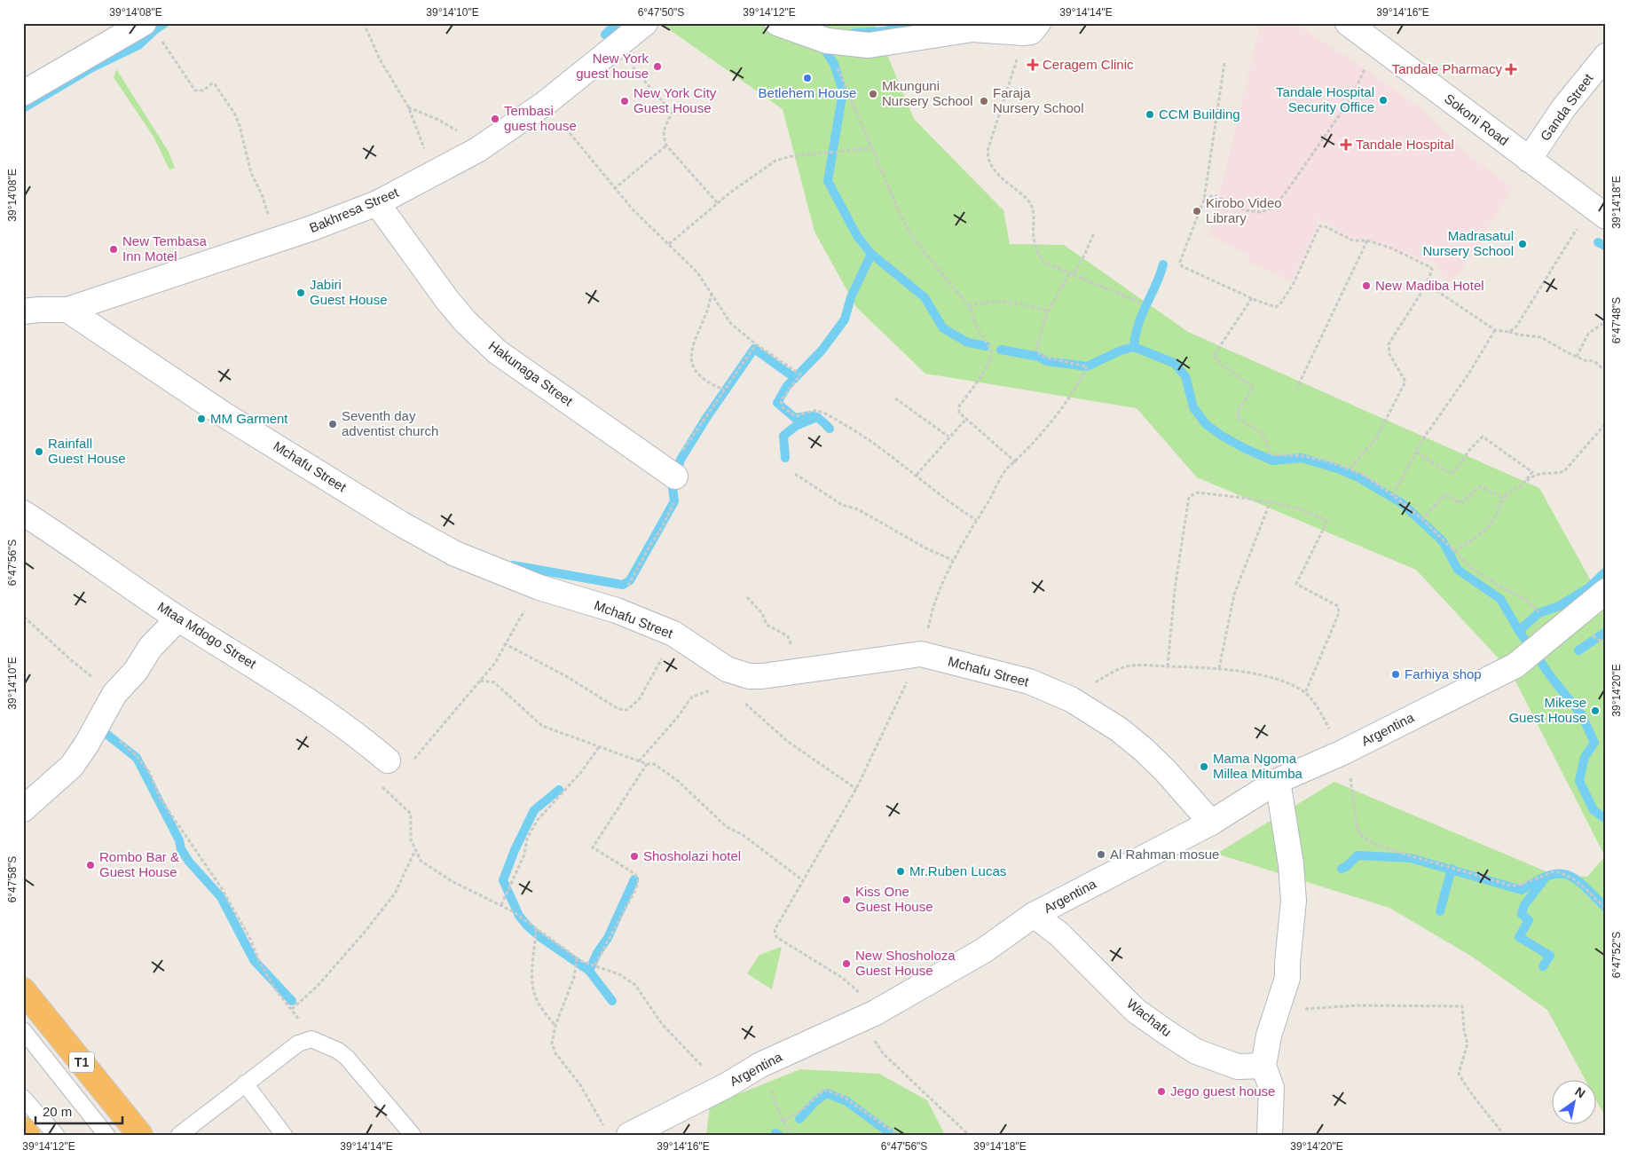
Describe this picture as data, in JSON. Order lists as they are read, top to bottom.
{
  "streets": {
    "highway": ["T1"],
    "street": [
      "Ganda Street",
      "Sokoni Road",
      "Bakhresa Street",
      "Hakunaga Street",
      "Mchafu Street",
      "Mtaa Mdogo Street",
      "Argentina",
      "Wachafu"
    ]
  },
  "crossings": [
    ["Ganda Street", "Sokoni Road"],
    ["Bakhresa Street", "Hakunaga Street"],
    ["Bakhresa Street", "Mchafu Street"],
    ["Mchafu Street", "Argentina"],
    ["Argentina", "Wachafu"]
  ],
  "places": {
    "health": ["Ceragem Clinic", "Tandale Pharmacy", "Tandale Hospital"],
    "other": [
      "New York guest house",
      "Betlehem House",
      "Mkunguni Nursery School",
      "Tandale Hospital Security Office",
      "New York City Guest House",
      "Faraja Nursery School",
      "CCM Building",
      "Tembasi guest house",
      "Kirobo Video Library",
      "Madrasatul Nursery School",
      "New Tembasa Inn Motel",
      "New Madiba Hotel",
      "Jabiri Guest House",
      "MM Garment",
      "Seventh day adventist church",
      "Rainfall Guest House",
      "Farhiya shop",
      "Mikese Guest House",
      "Mama Ngoma Millea Mitumba",
      "Al Rahman mosue",
      "Shosholazi hotel",
      "Rombo Bar & Guest House",
      "Mr.Ruben Lucas",
      "Kiss One Guest House",
      "New Shosholoza Guest House",
      "Jego guest house"
    ]
  },
  "scale_bar": "20 m",
  "north": "top right",
  "coordinates": [
    "39°14'08\"E",
    "39°14'10\"E",
    "6°47'50\"S",
    "39°14'12\"E",
    "39°14'14\"E",
    "39°14'16\"E",
    "39°14'18\"E",
    "6°47'48\"S",
    "6°47'56\"S",
    "39°14'20\"E",
    "6°47'58\"S",
    "6°47'52\"S"
  ]
}
